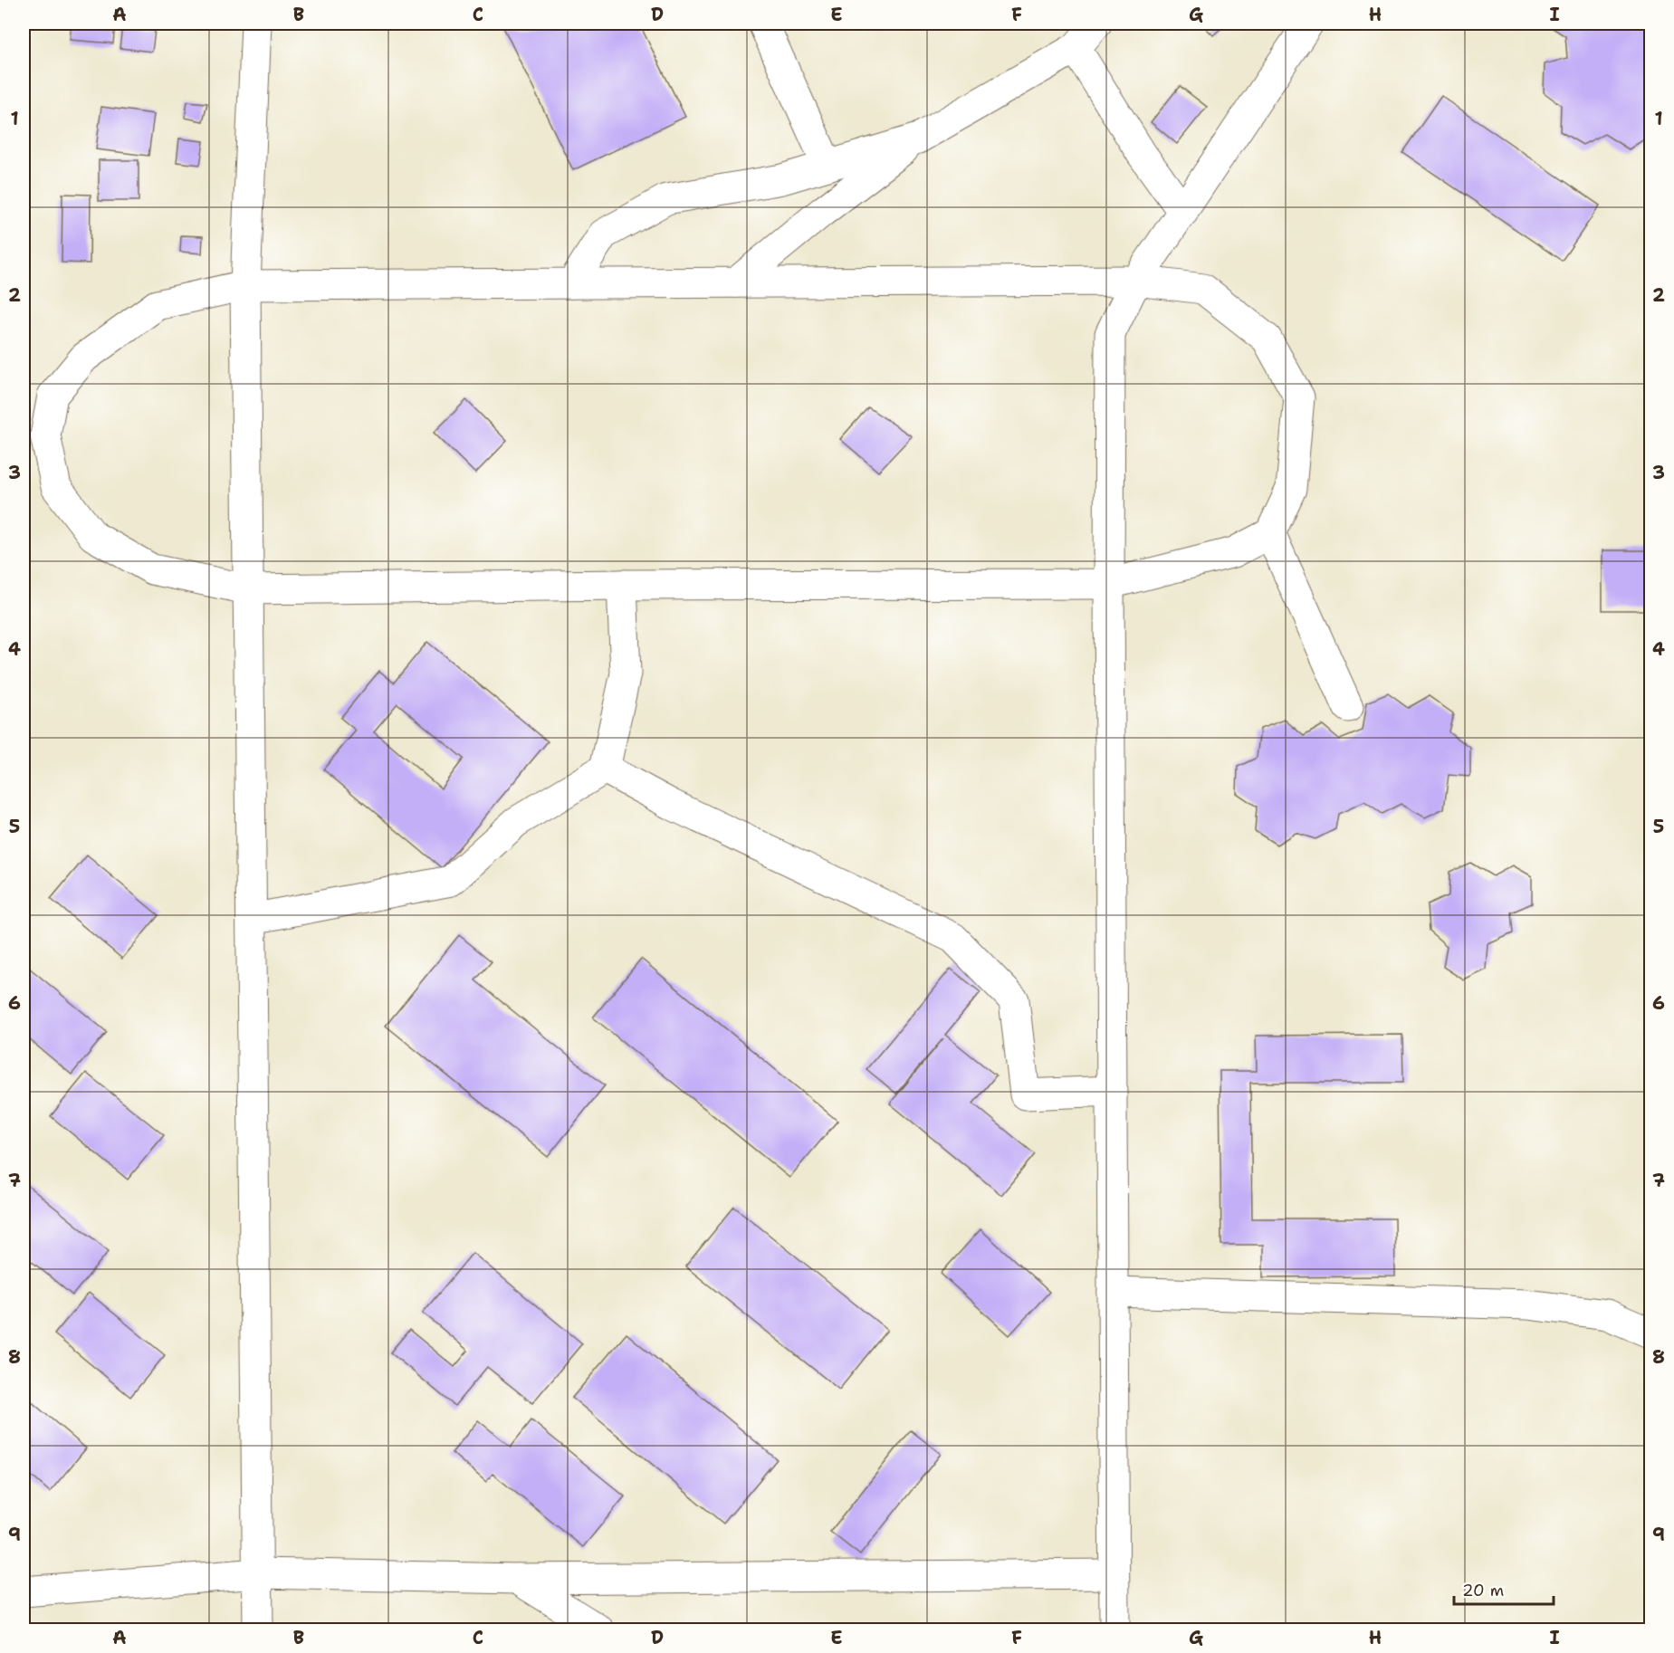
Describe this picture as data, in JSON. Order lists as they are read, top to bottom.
{
  "scale_bar": "20 m",
  "grid": {
    "columns": [
      "A",
      "B",
      "C",
      "D",
      "E",
      "F",
      "G",
      "H",
      "I"
    ],
    "rows": [
      "1",
      "2",
      "3",
      "4",
      "5",
      "6",
      "7",
      "8",
      "9"
    ]
  }
}
